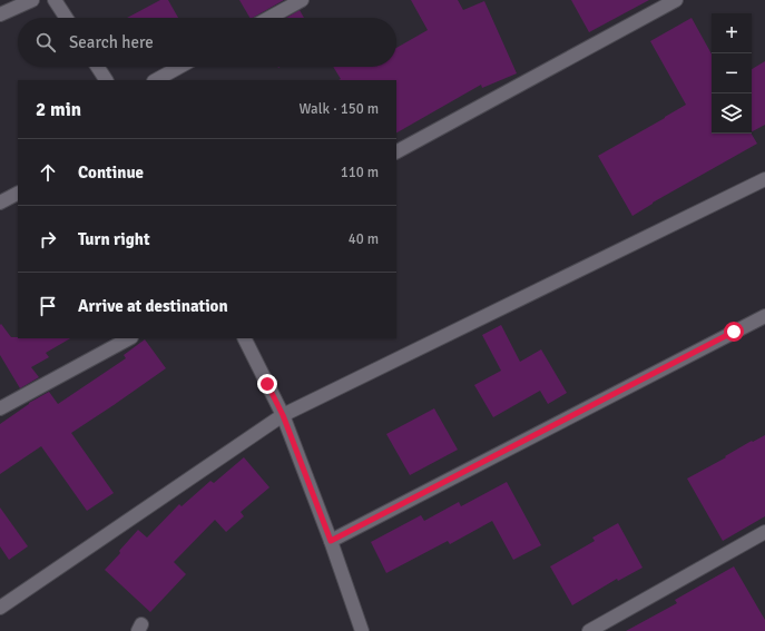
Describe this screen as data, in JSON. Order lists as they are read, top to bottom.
{
  "page": {
    "map_buttons": ["+", "−"],
    "search": "Search here",
    "heading": ["2 min", "Walk · 150 m"],
    "list": [
      ["Continue", "110 m"],
      ["Turn right", "40 m"],
      "Arrive at destination"
    ]
  }
}
